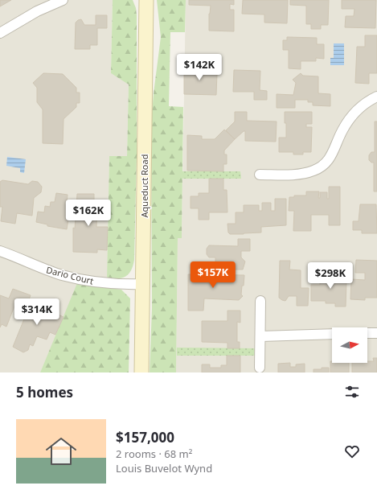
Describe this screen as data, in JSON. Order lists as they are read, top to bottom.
{
  "streets": {
    "main road": ["Aqueduct Road"],
    "street": ["Dario Court"]
  },
  "crossings": [
    ["Aqueduct Road", "Dario Court"]
  ],
  "north": "right",
  "page": {
    "price": [
      "$142K",
      "$162K",
      "$157K",
      "$298K",
      "$314K"
    ],
    "heading": "5 homes",
    "list": [
      {
        "name": "$157,000",
        "note": "2 rooms · 68 m² · Louis Buvelot Wynd"
      }
    ]
  }
}
